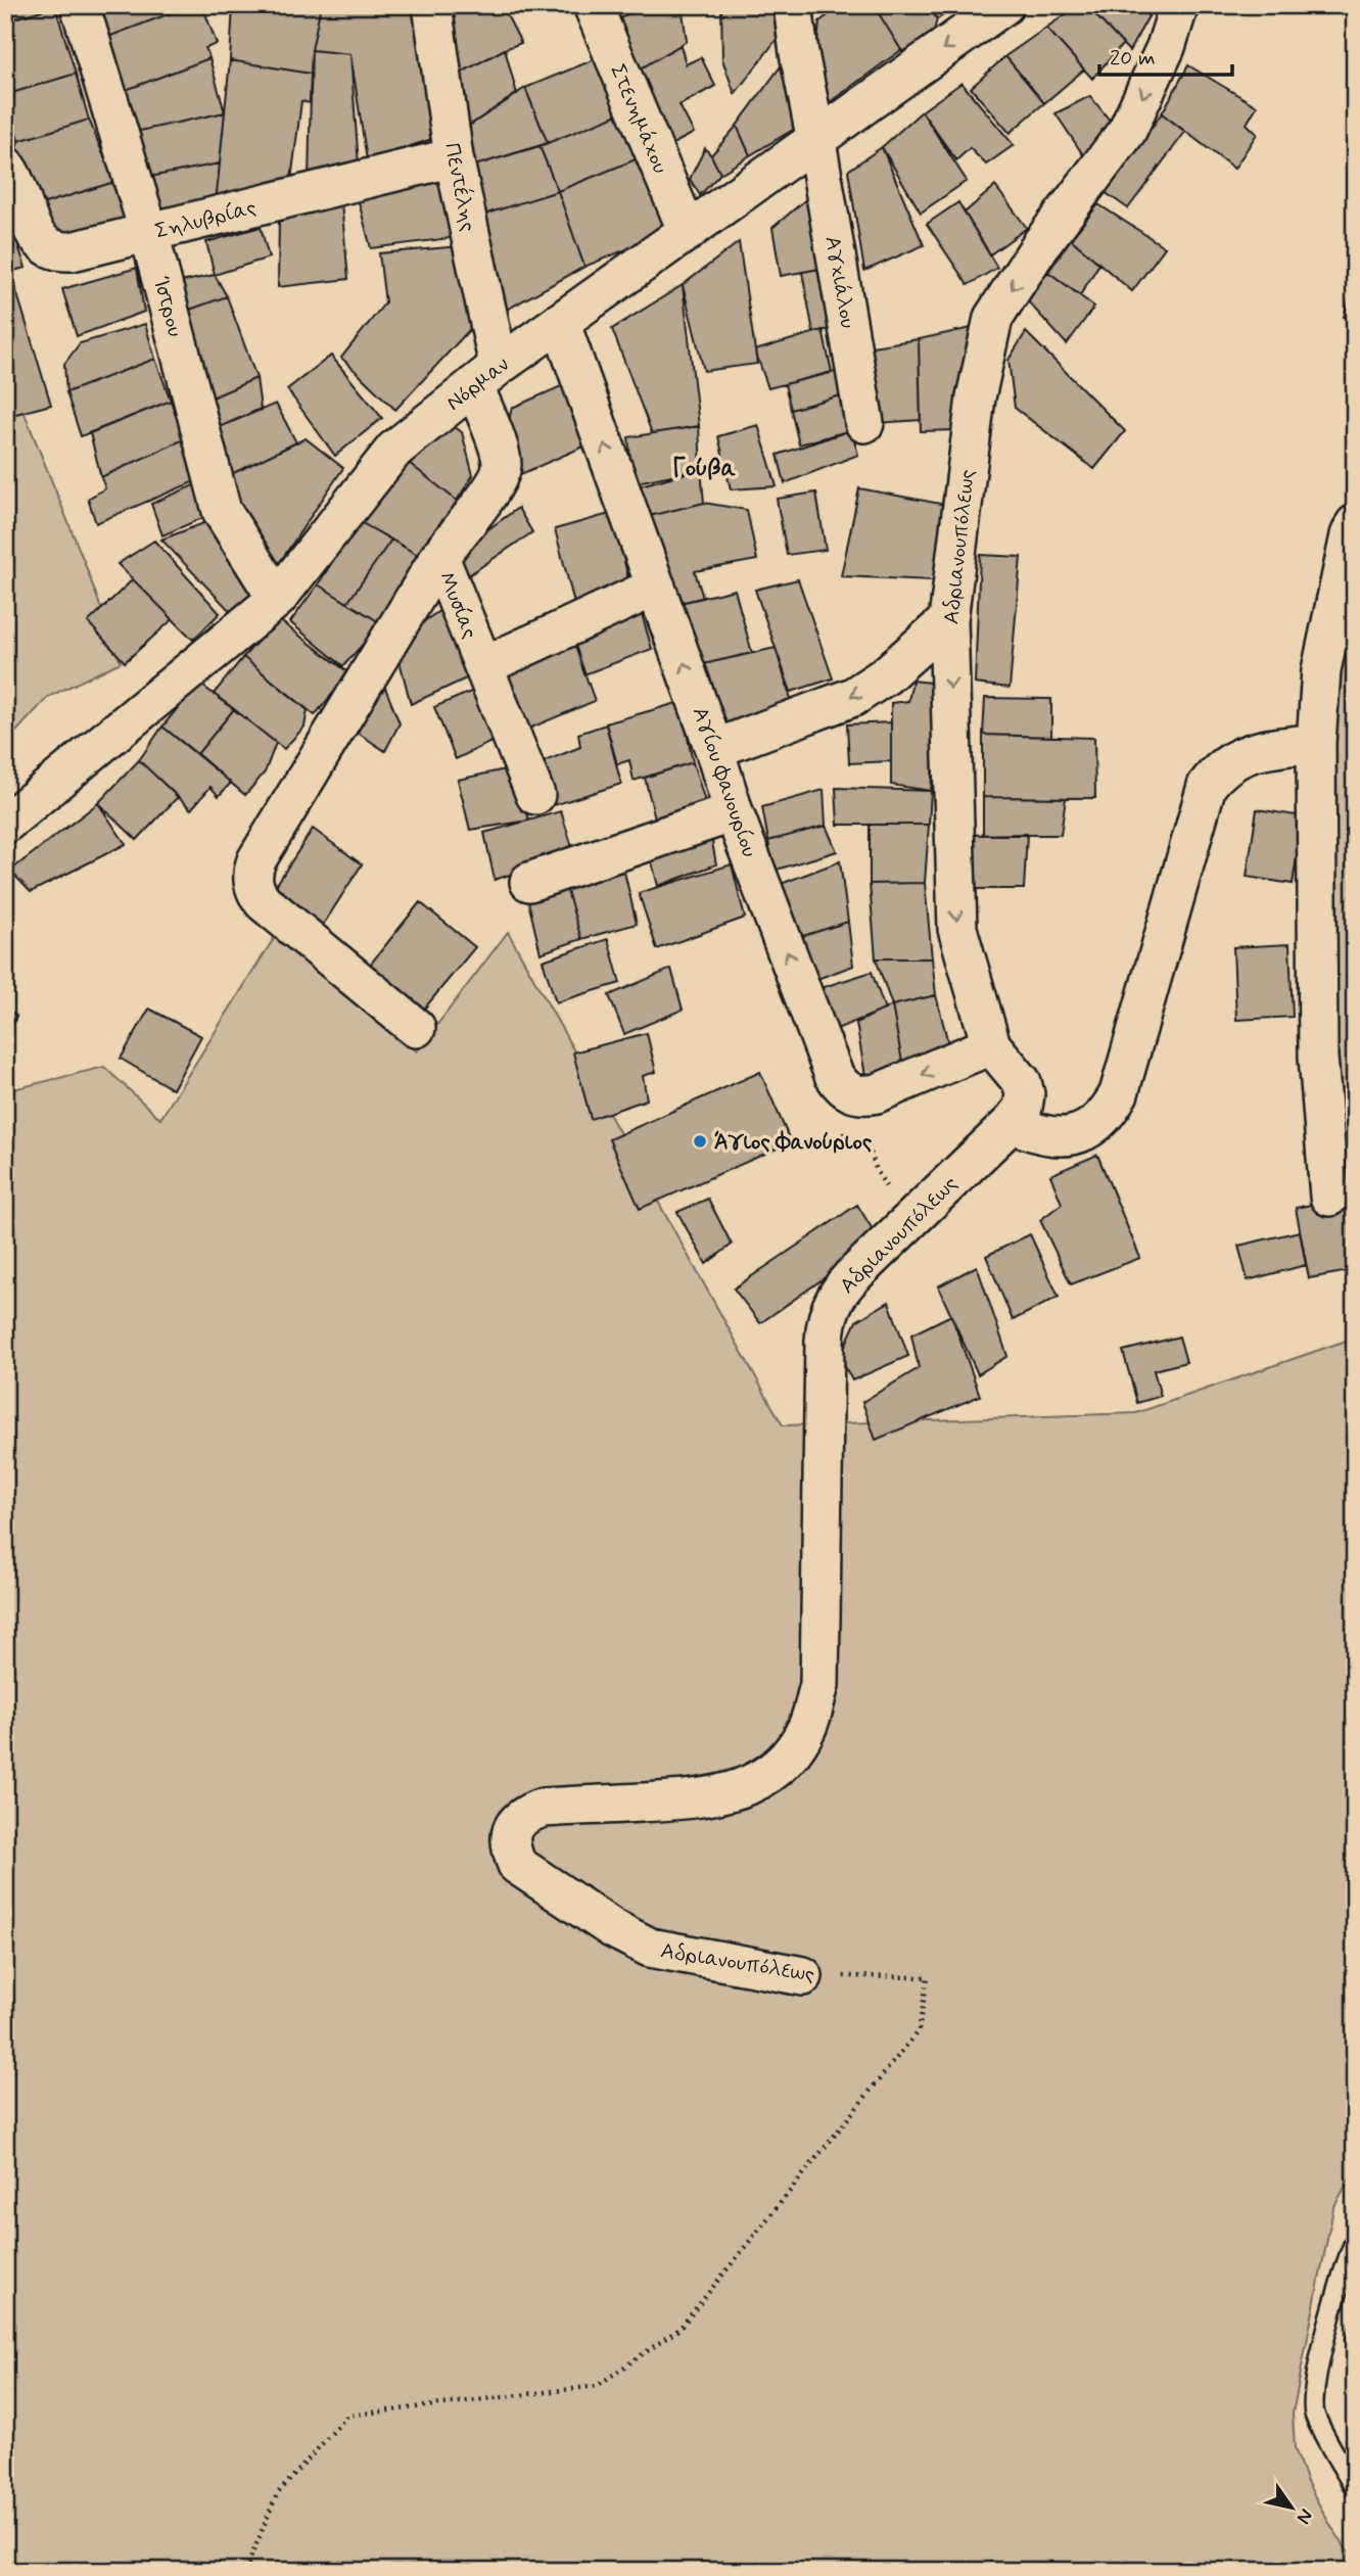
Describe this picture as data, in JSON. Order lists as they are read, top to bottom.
{
  "streets": {
    "street": [
      "Στενημάχου",
      "Πεντέλης",
      "Σηλυβρίας",
      "Αγχιάλου",
      "Ίστρου",
      "Νόρμαν",
      "Αδριανουπόλεως",
      "Μυσίας",
      "Αγίου Φανουρίου"
    ]
  },
  "crossings": [
    ["Στενημάχου", "Νόρμαν"],
    ["Πεντέλης", "Σηλυβρίας"],
    ["Πεντέλης", "Νόρμαν"],
    ["Πεντέλης", "Μυσίας"],
    ["Σηλυβρίας", "Ίστρου"],
    ["Αγχιάλου", "Νόρμαν"],
    ["Ίστρου", "Νόρμαν"],
    ["Νόρμαν", "Μυσίας"],
    ["Νόρμαν", "Αγίου Φανουρίου"]
  ],
  "one_way": ["Αγίου Φανουρίου"],
  "districts": ["Γούβα"],
  "places": ["Άγιος Φανούριος"],
  "scale_bar": "20 m",
  "north": "bottom right"
}
